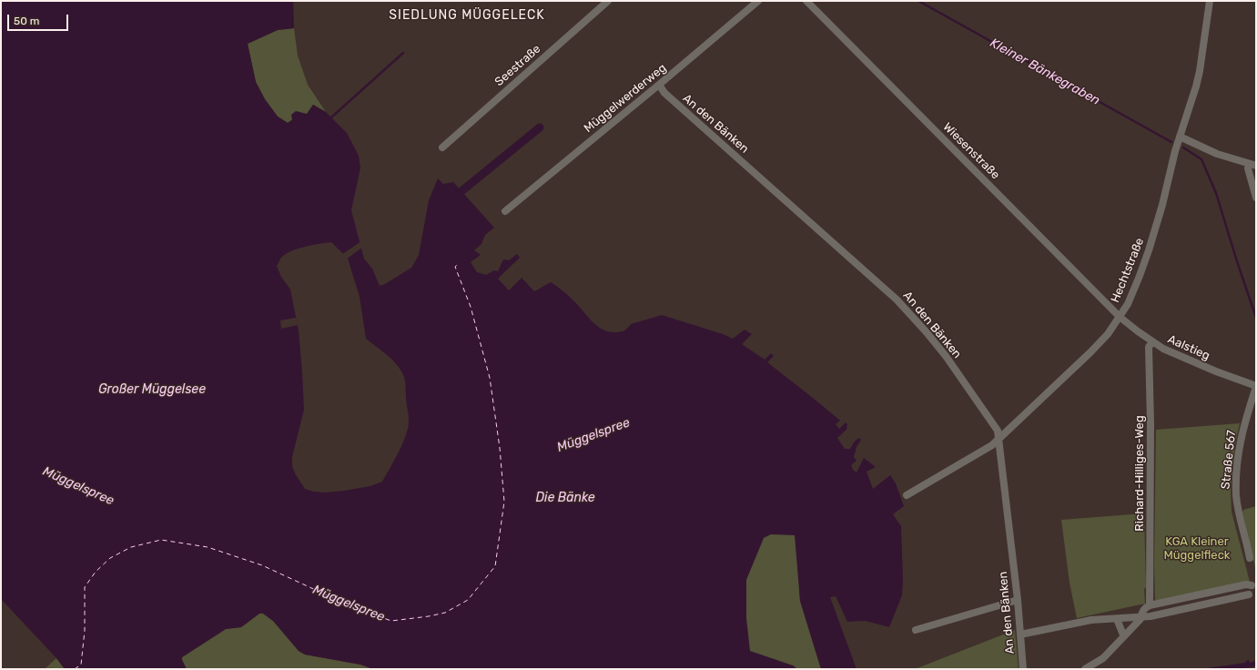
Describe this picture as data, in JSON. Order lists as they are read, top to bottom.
{
  "streets": {
    "street": [
      "Seestraße",
      "Müggelwerderweg",
      "An den Bänken",
      "Wiesenstraße",
      "Hechtstraße",
      "Aalstieg",
      "Straße 567",
      "Richard-Hilliges-Weg"
    ]
  },
  "crossings": [
    ["Müggelwerderweg", "An den Bänken"],
    ["An den Bänken", "Hechtstraße"],
    ["Wiesenstraße", "Hechtstraße"],
    ["Wiesenstraße", "Aalstieg"],
    ["Hechtstraße", "Aalstieg"],
    ["Aalstieg", "Straße 567"],
    ["Aalstieg", "Richard-Hilliges-Weg"]
  ],
  "districts": ["SIEDLUNG MÜGGELECK"],
  "water": [
    "Kleiner Bänkegraben",
    "Großer Müggelsee",
    "Müggelspree",
    "Die Bänke"
  ],
  "parks": ["KGA Kleiner Müggelfleck"],
  "scale_bar": "50 m"
}
